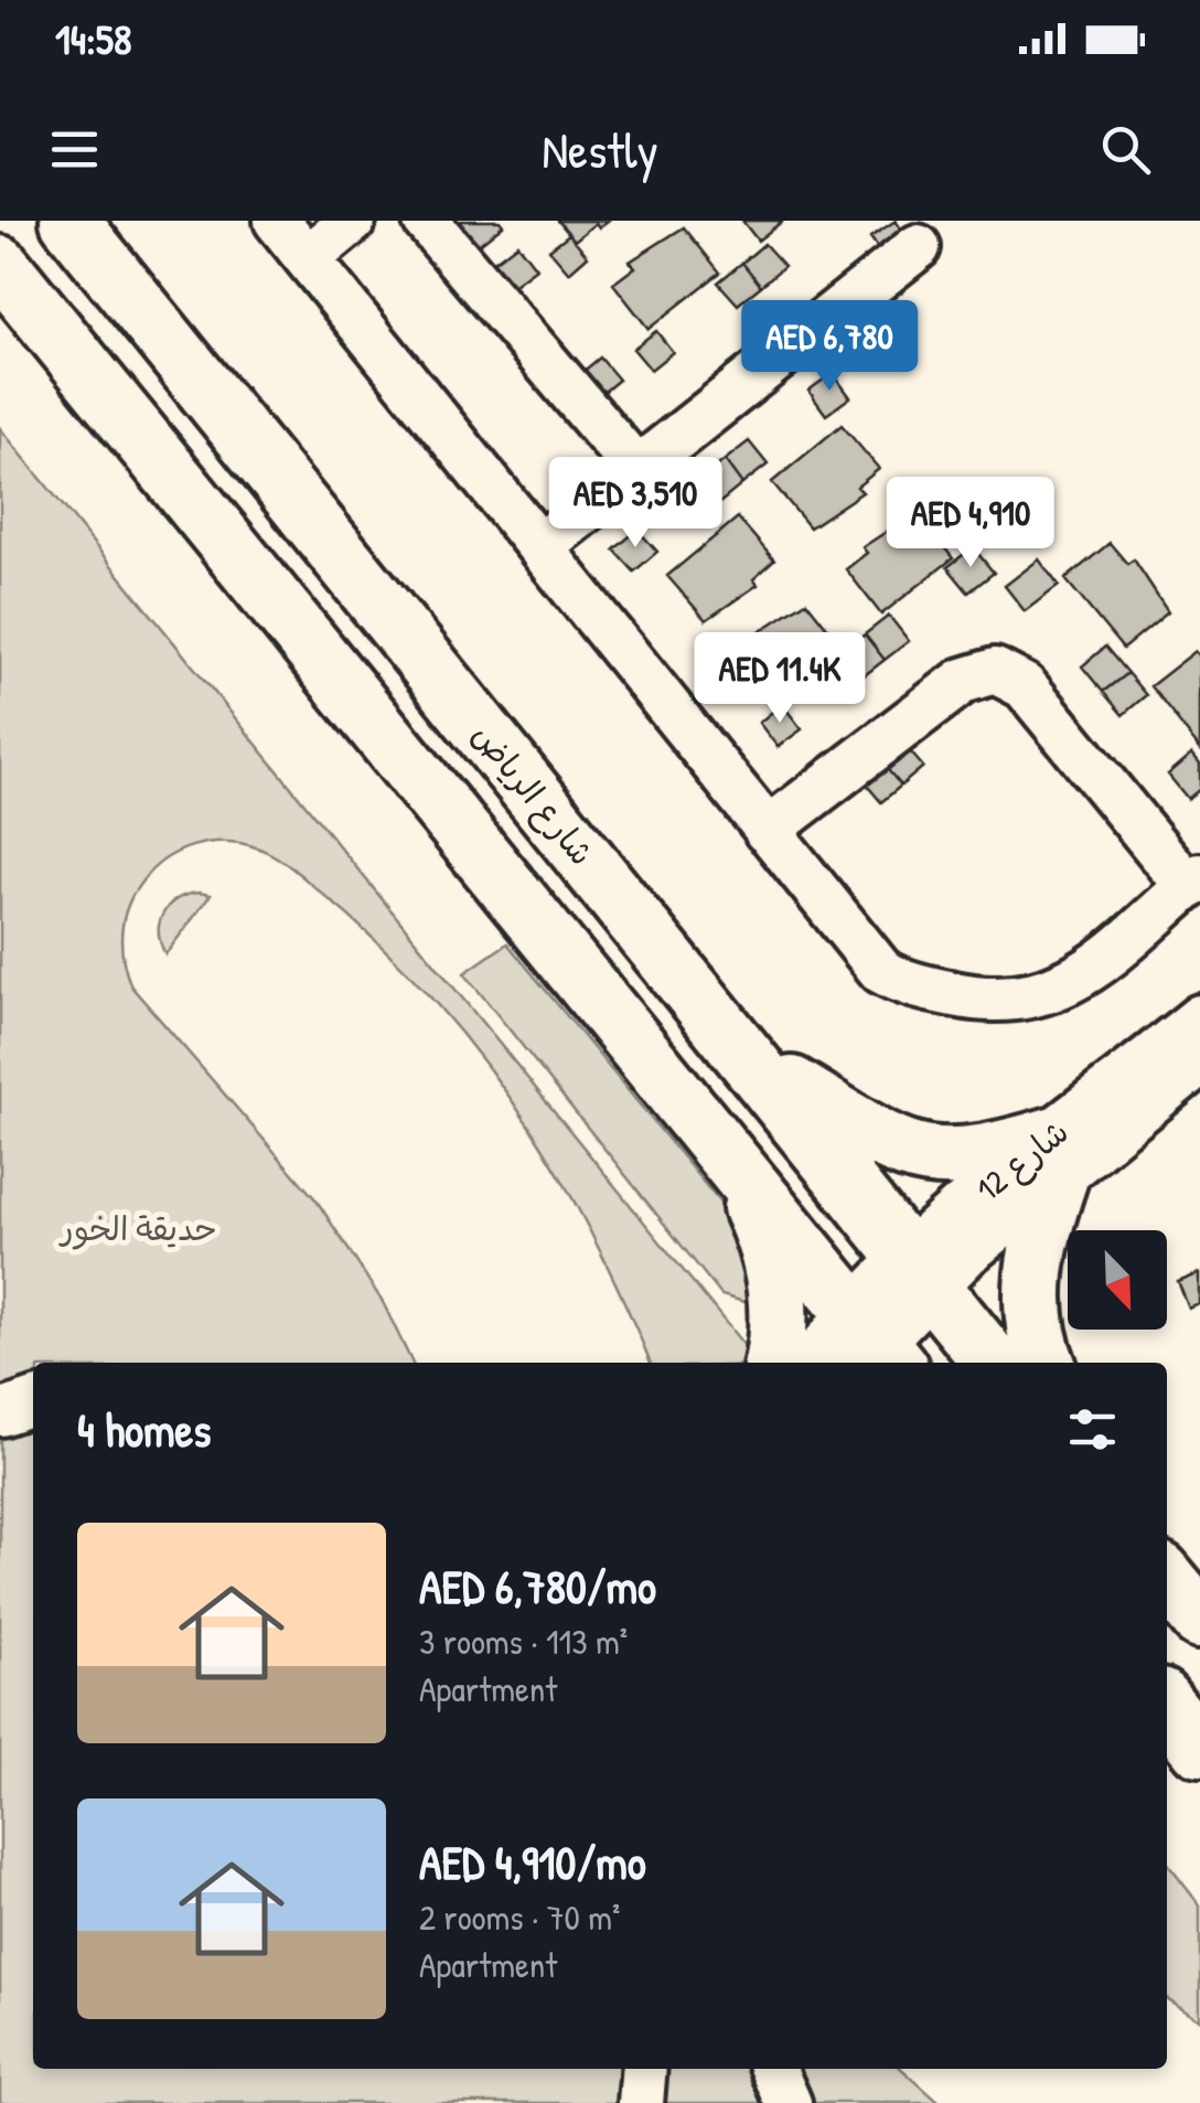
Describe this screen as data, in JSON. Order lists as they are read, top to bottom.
{
  "streets": {
    "main road": ["شارع الرياض"],
    "street": ["شارع 12"]
  },
  "crossings": [
    ["شارع الرياض", "شارع 12"]
  ],
  "parks": ["حديقة الخور"],
  "north": "bottom right",
  "page": {
    "status": "14:58",
    "header": "Nestly",
    "price": [
      "AED 6,780",
      "AED 3,510",
      "AED 4,910",
      "AED 11.4K"
    ],
    "heading": "4 homes",
    "list": [
      {
        "name": "AED 6,780/mo",
        "note": "3 rooms · 113 m² · Apartment"
      },
      {
        "name": "AED 4,910/mo",
        "note": "2 rooms · 70 m² · Apartment"
      }
    ]
  }
}
